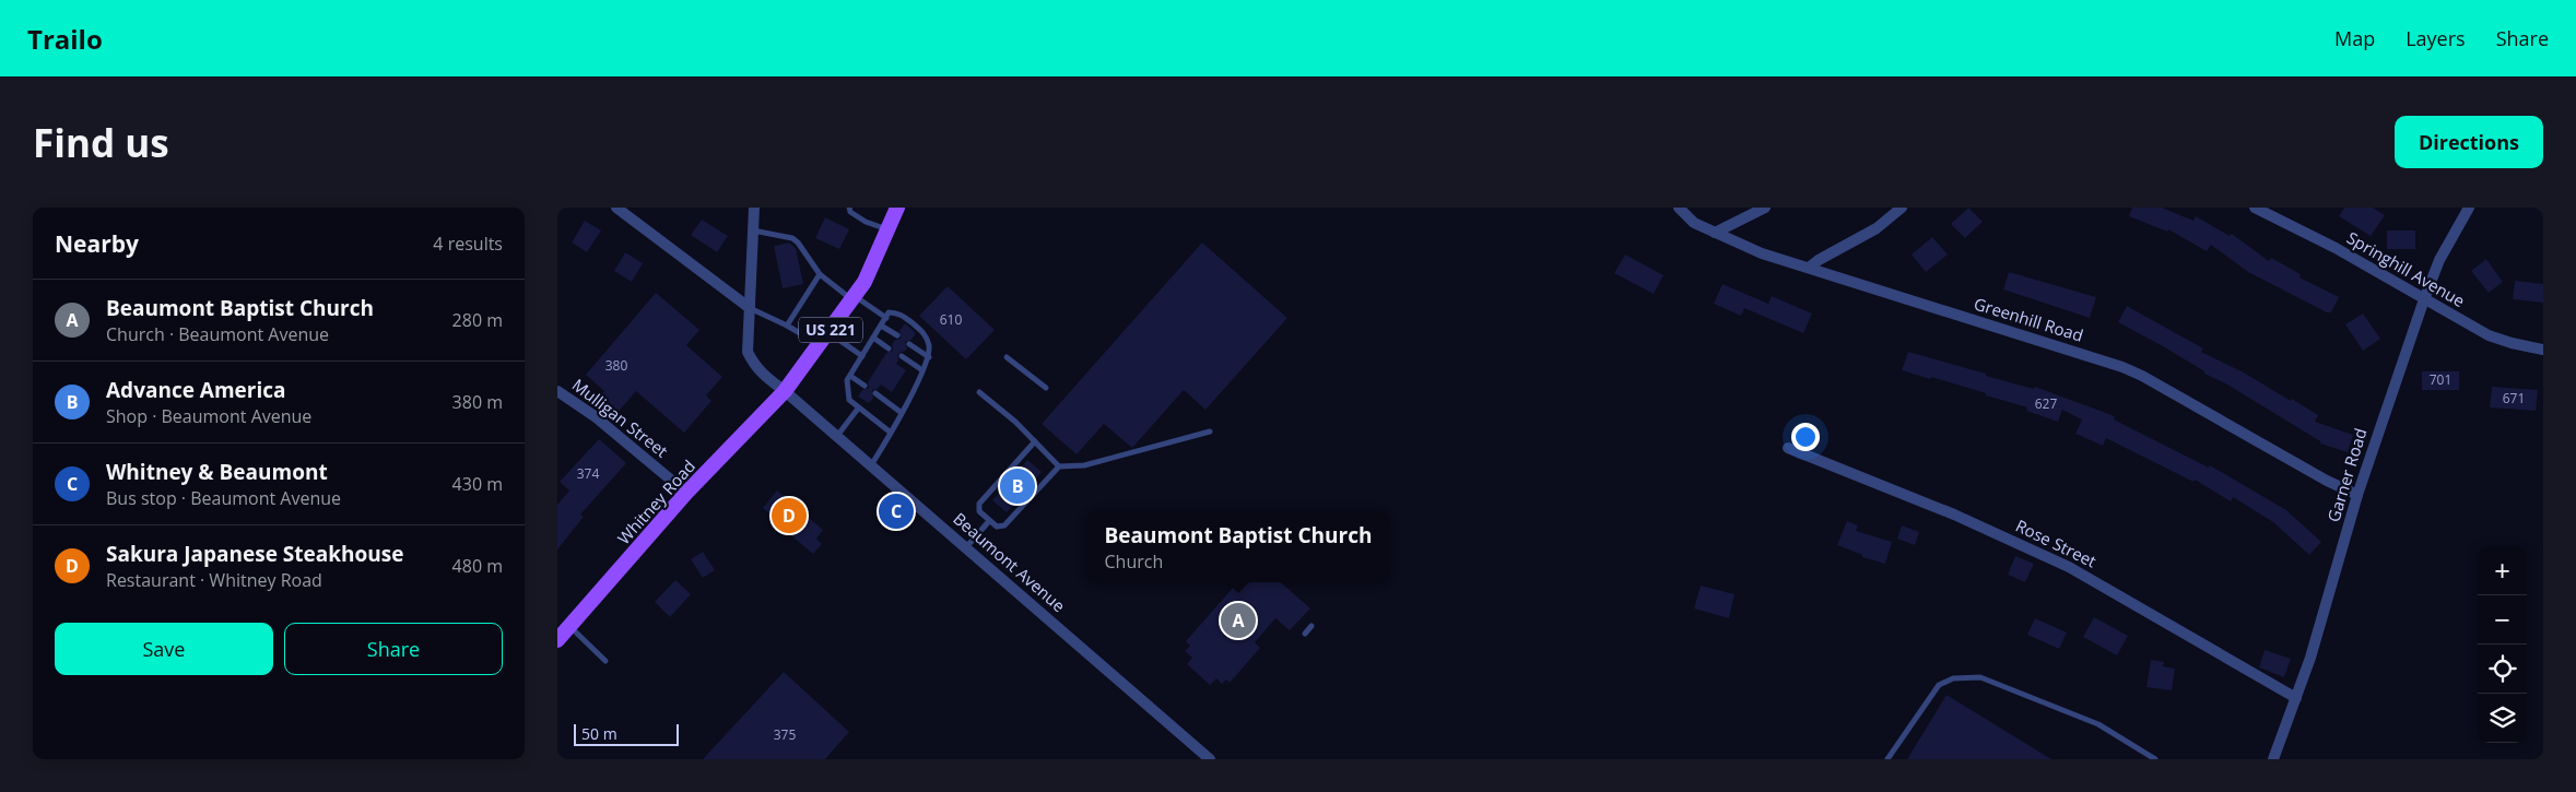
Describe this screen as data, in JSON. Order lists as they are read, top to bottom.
{
  "streets": {
    "main road": ["US 221", "Whitney Road"],
    "street": [
      "Springhill Avenue",
      "Greenhill Road",
      "Mulligan Street",
      "Garner Road",
      "Rose Street",
      "Beaumont Avenue"
    ]
  },
  "crossings": [
    ["Springhill Avenue", "Garner Road"],
    ["Greenhill Road", "Garner Road"],
    ["US 221", "Whitney Road"],
    ["US 221", "Beaumont Avenue"],
    ["Mulligan Street", "Whitney Road"],
    ["Garner Road", "Rose Street"],
    ["Whitney Road", "Beaumont Avenue"]
  ],
  "house_numbers": [
    "610",
    "380",
    "701",
    "671",
    "627",
    "374",
    "375"
  ],
  "scale_bar": "50 m",
  "page": {
    "header": "Trailo",
    "nav": ["Map", "Layers", "Share"],
    "buttons": [
      "Directions",
      ["Save", "Share"]
    ],
    "title": "Find us",
    "heading": ["Nearby", "4 results"],
    "list": [
      {
        "mark": "A",
        "name": "Beaumont Baptist Church",
        "note": "Church · Beaumont Avenue",
        "value": "280 m"
      },
      {
        "mark": "B",
        "name": "Advance America",
        "note": "Shop · Beaumont Avenue",
        "value": "380 m"
      },
      {
        "mark": "C",
        "name": "Whitney & Beaumont",
        "note": "Bus stop · Beaumont Avenue",
        "value": "430 m"
      },
      {
        "mark": "D",
        "name": "Sakura Japanese Steakhouse",
        "note": "Restaurant · Whitney Road",
        "value": "480 m"
      }
    ],
    "pins": [
      "B",
      "C",
      "D",
      "A"
    ],
    "popup": ["Beaumont Baptist Church", "Church"],
    "map_buttons": ["+", "−"],
    "scale": "50 m"
  }
}
